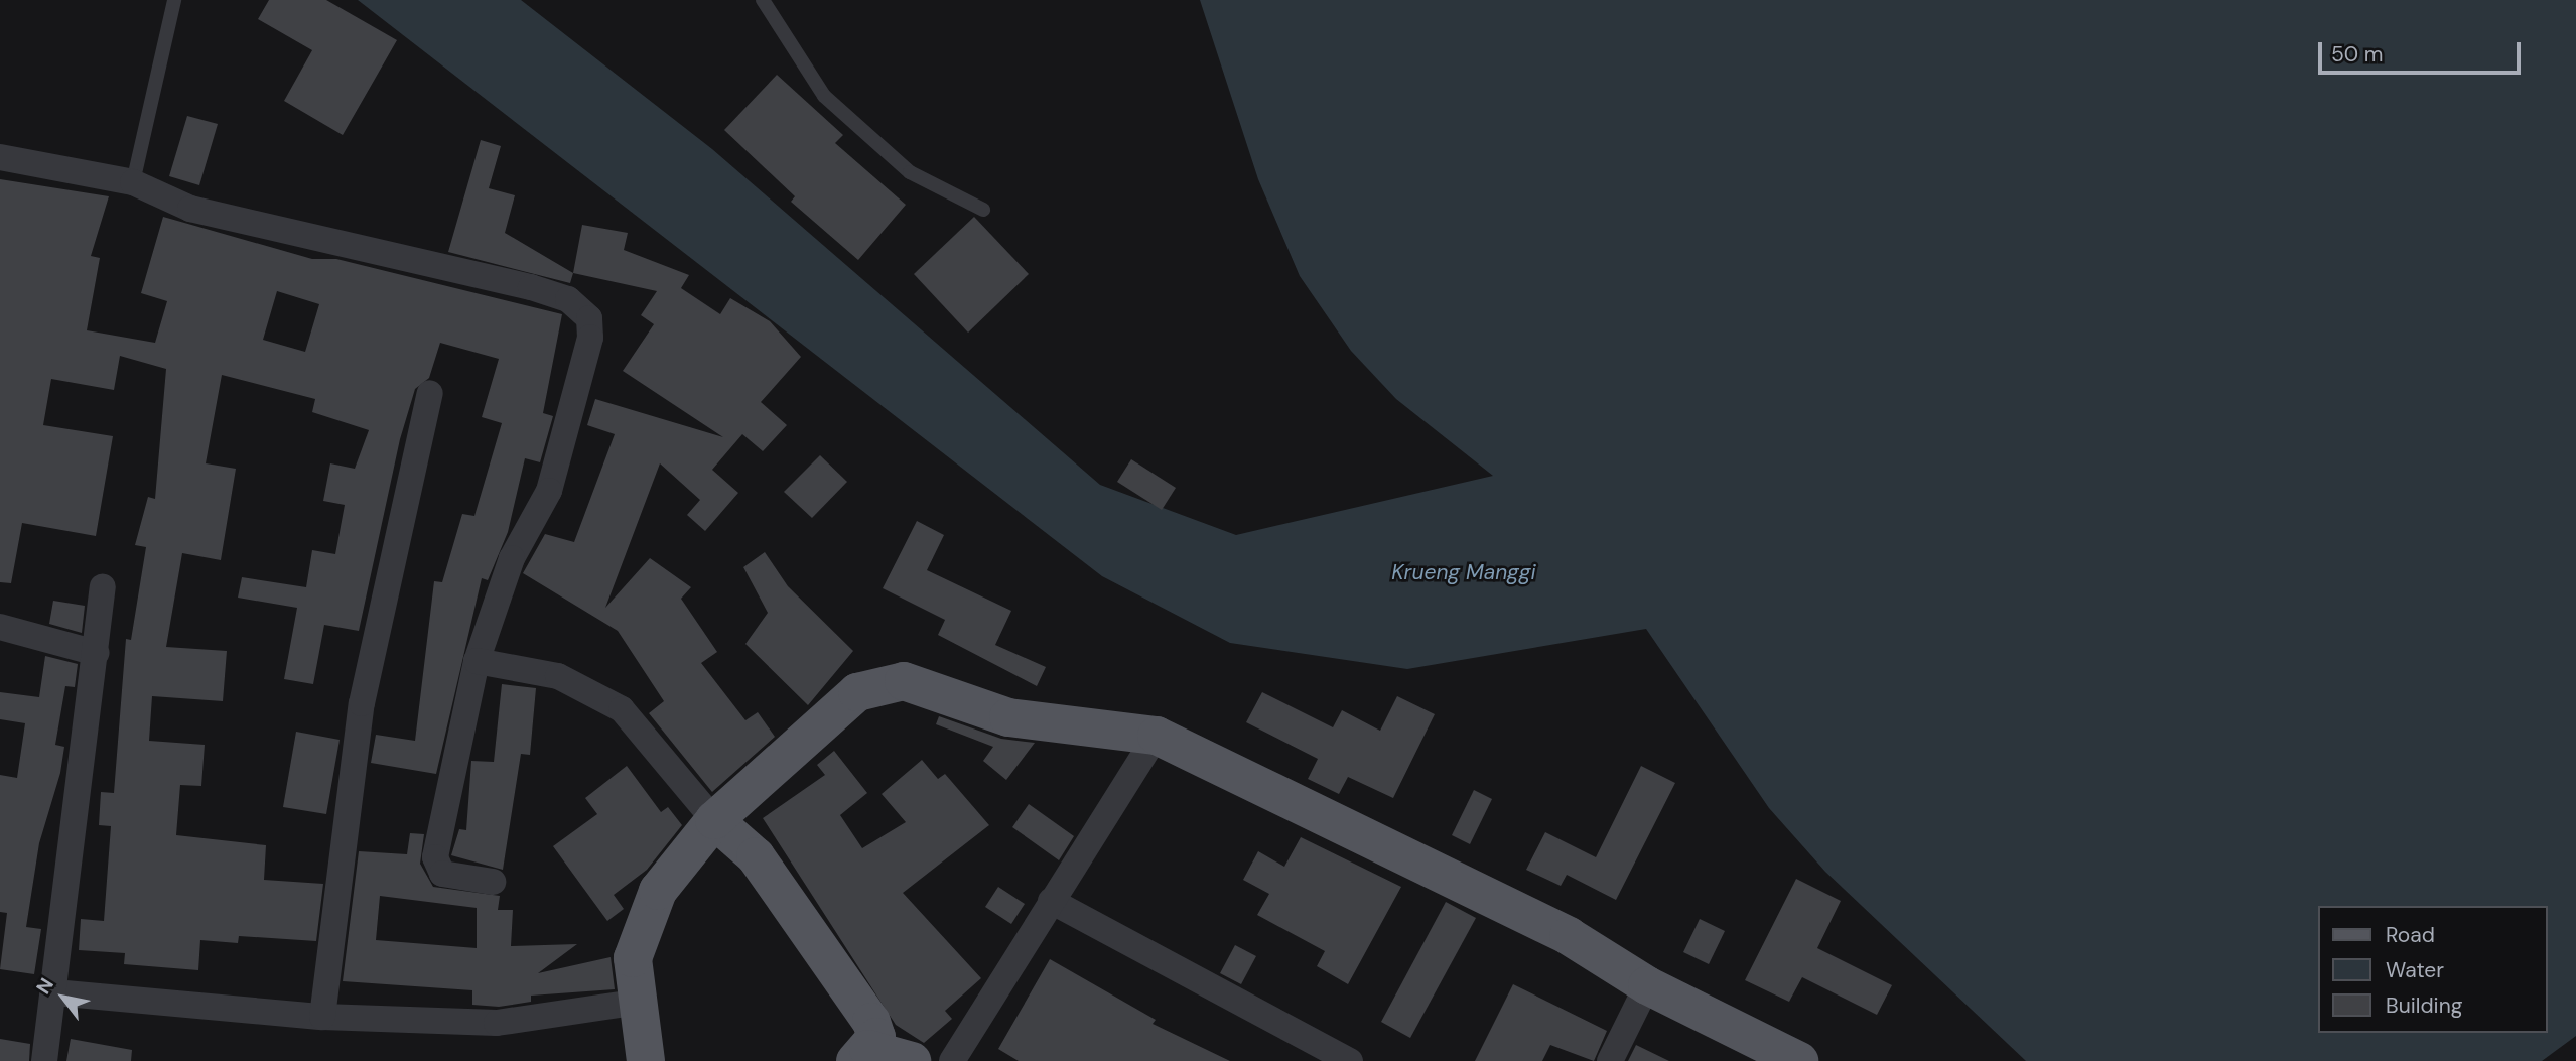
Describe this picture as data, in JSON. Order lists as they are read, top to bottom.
{
  "water": ["Krueng Manggi"],
  "legend": ["Road", "Water", "Building"],
  "scale_bar": "50 m",
  "north": "top left"
}
